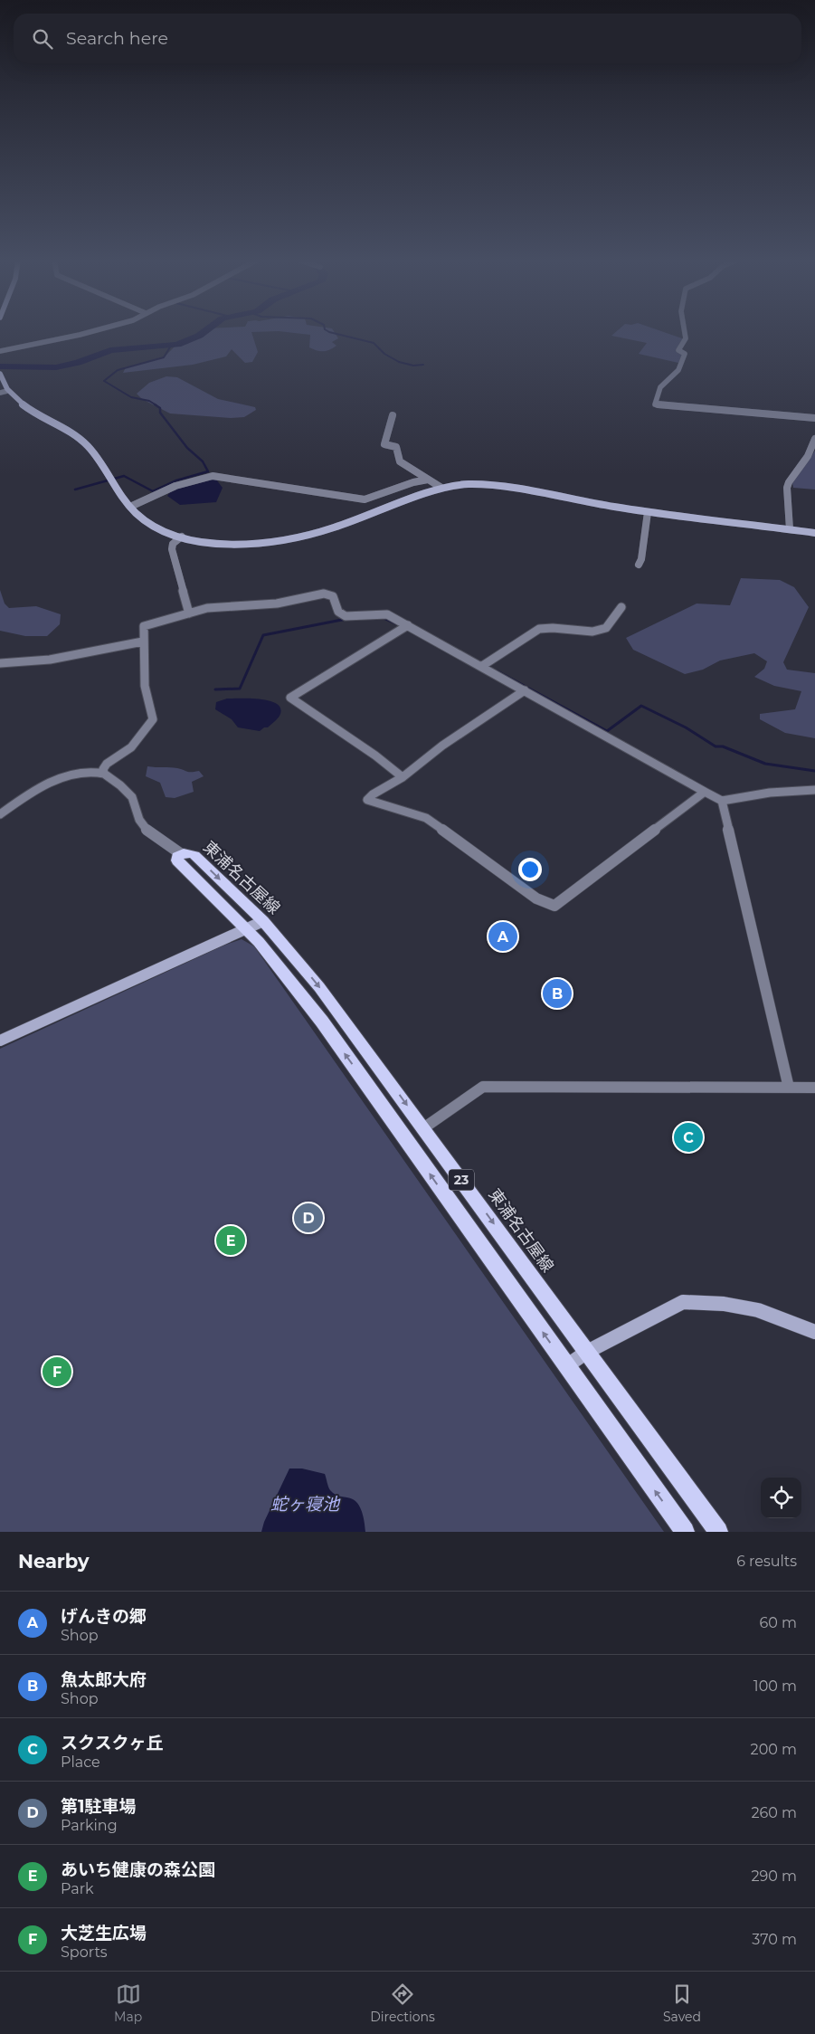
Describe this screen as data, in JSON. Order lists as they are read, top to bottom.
{
  "streets": {
    "main road": ["東浦名古屋線", "23"]
  },
  "water": ["蛇ヶ寝池"],
  "page": {
    "search": "Search here",
    "pins": [
      "A",
      "B",
      "C",
      "D",
      "E",
      "F"
    ],
    "heading": ["Nearby", "6 results"],
    "list": [
      {
        "mark": "A",
        "name": "げんきの郷",
        "note": "Shop",
        "value": "60 m"
      },
      {
        "mark": "B",
        "name": "魚太郎大府",
        "note": "Shop",
        "value": "100 m"
      },
      {
        "mark": "C",
        "name": "スクスクヶ丘",
        "note": "Place",
        "value": "200 m"
      },
      {
        "mark": "D",
        "name": "第1駐車場",
        "note": "Parking",
        "value": "260 m"
      },
      {
        "mark": "E",
        "name": "あいち健康の森公園",
        "note": "Park",
        "value": "290 m"
      },
      {
        "mark": "F",
        "name": "大芝生広場",
        "note": "Sports",
        "value": "370 m"
      }
    ],
    "nav": ["Map", "Directions", "Saved"]
  }
}
